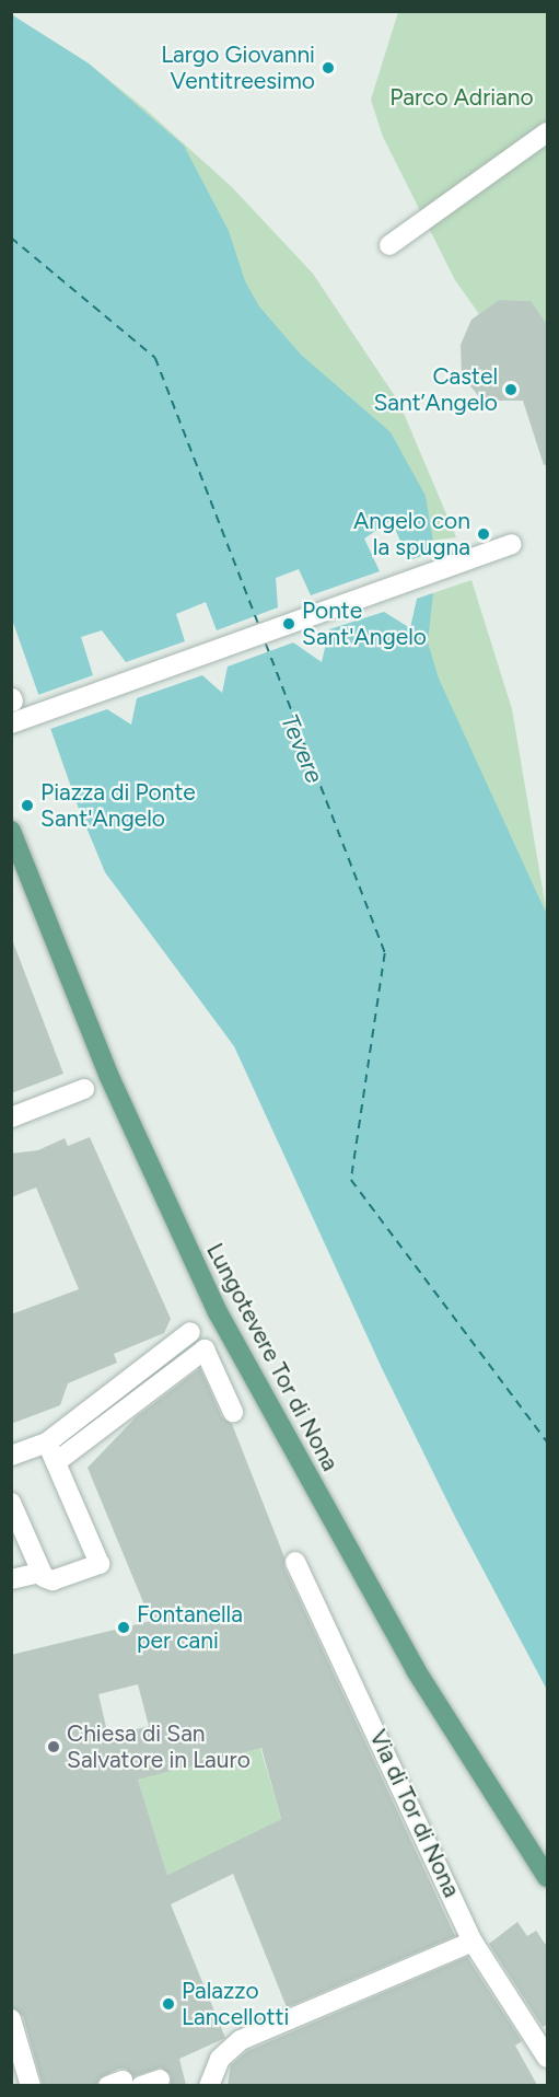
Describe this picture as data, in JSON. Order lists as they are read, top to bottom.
{
  "streets": {
    "main road": ["Lungotevere Tor di Nona"],
    "street": ["Via di Tor di Nona"]
  },
  "water": ["Tevere"],
  "parks": ["Parco Adriano"],
  "places": [
    "Largo Giovanni Ventitreesimo",
    "Castel Sant’Angelo",
    "Angelo con la spugna",
    "Ponte Sant'Angelo",
    "Piazza di Ponte Sant'Angelo",
    "Fontanella per cani",
    "Chiesa di San Salvatore in Lauro",
    "Palazzo Lancellotti"
  ]
}
